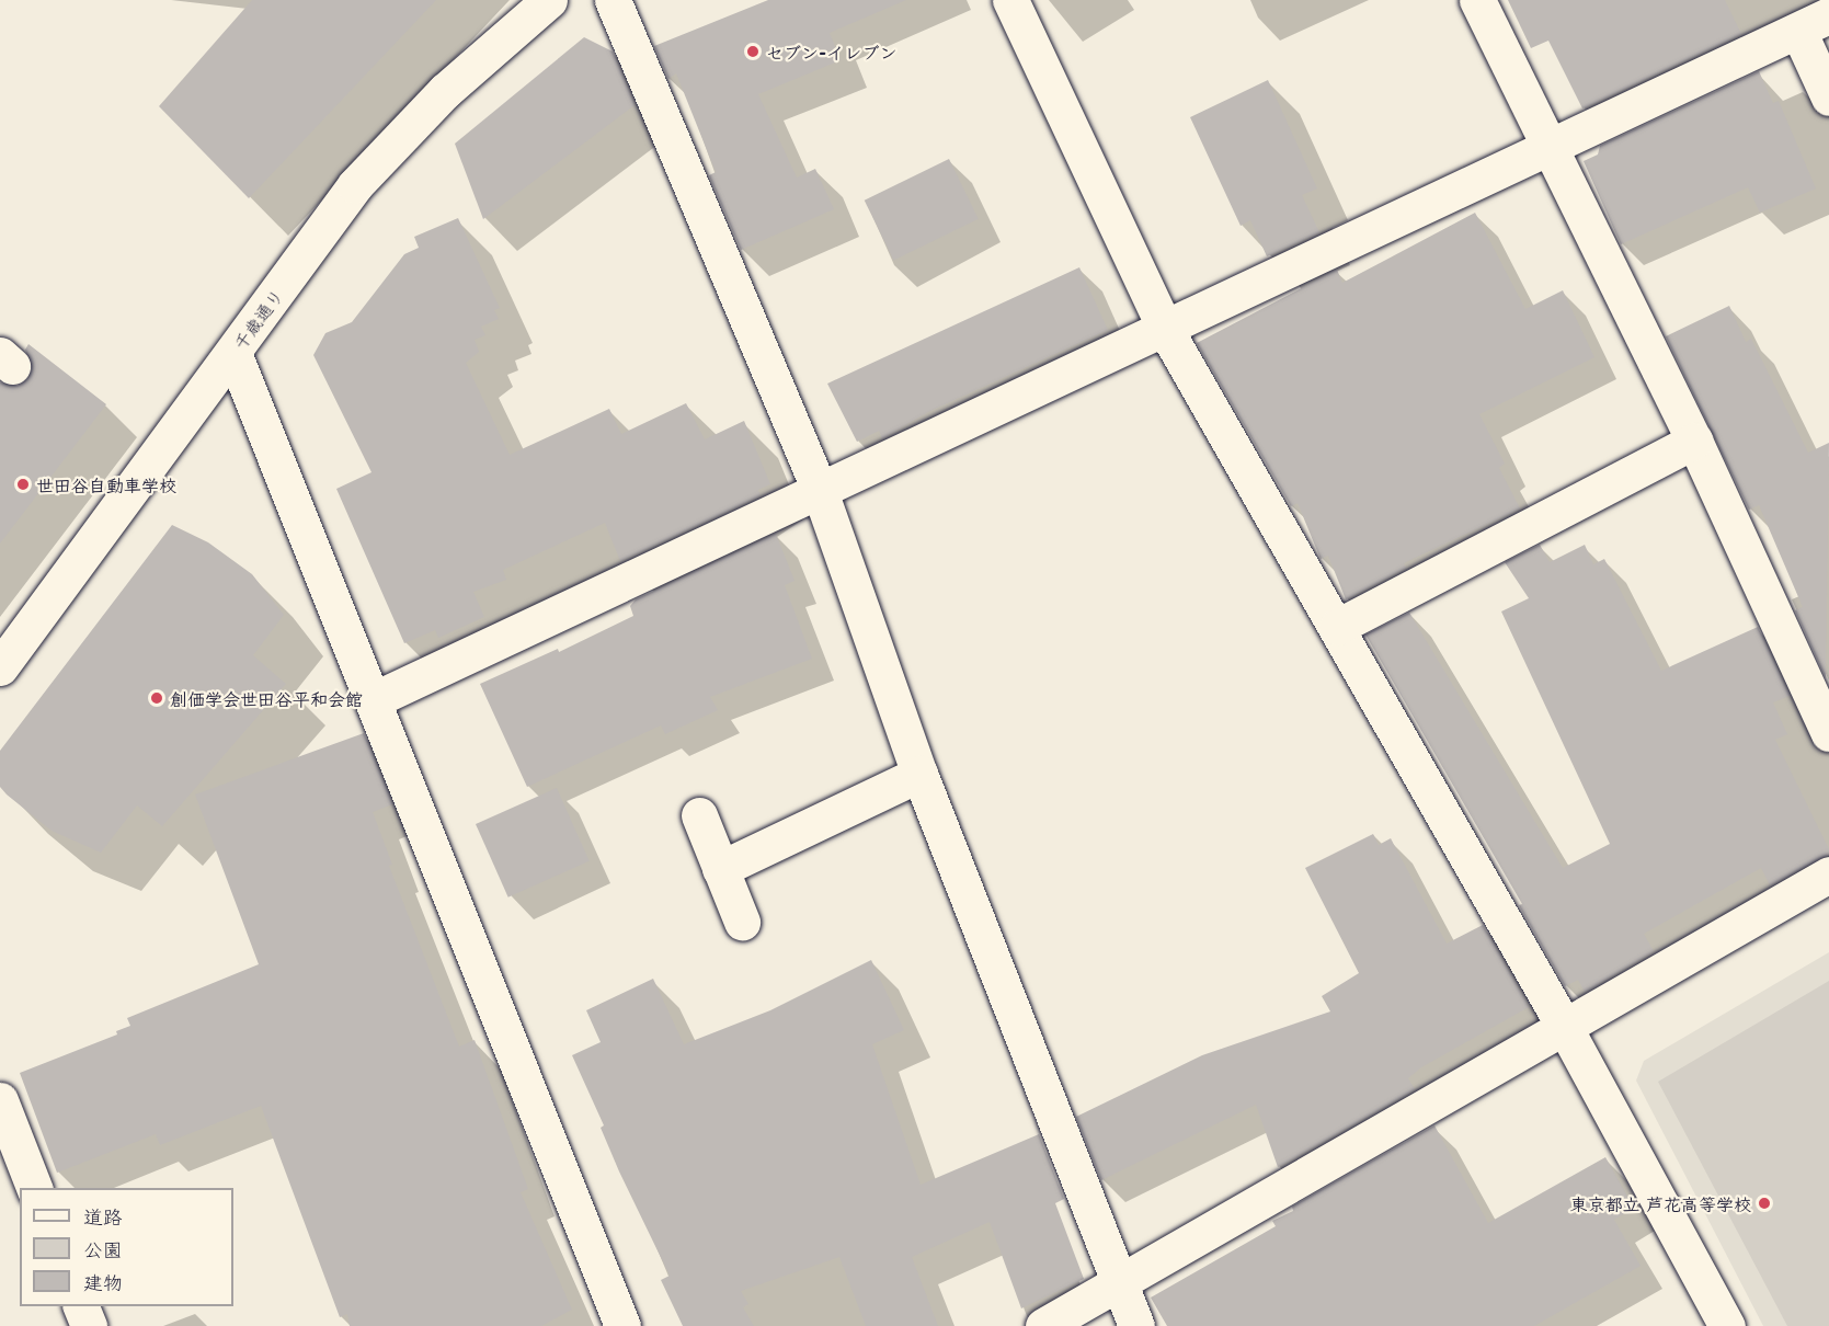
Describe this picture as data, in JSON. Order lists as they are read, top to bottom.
{
  "streets": {
    "street": ["千歳通り"]
  },
  "places": [
    "セブン-イレブン",
    "世田谷自動車学校",
    "創価学会世田谷平和会館",
    "東京都立 芦花高等学校"
  ],
  "legend": ["道路", "公園", "建物"]
}
